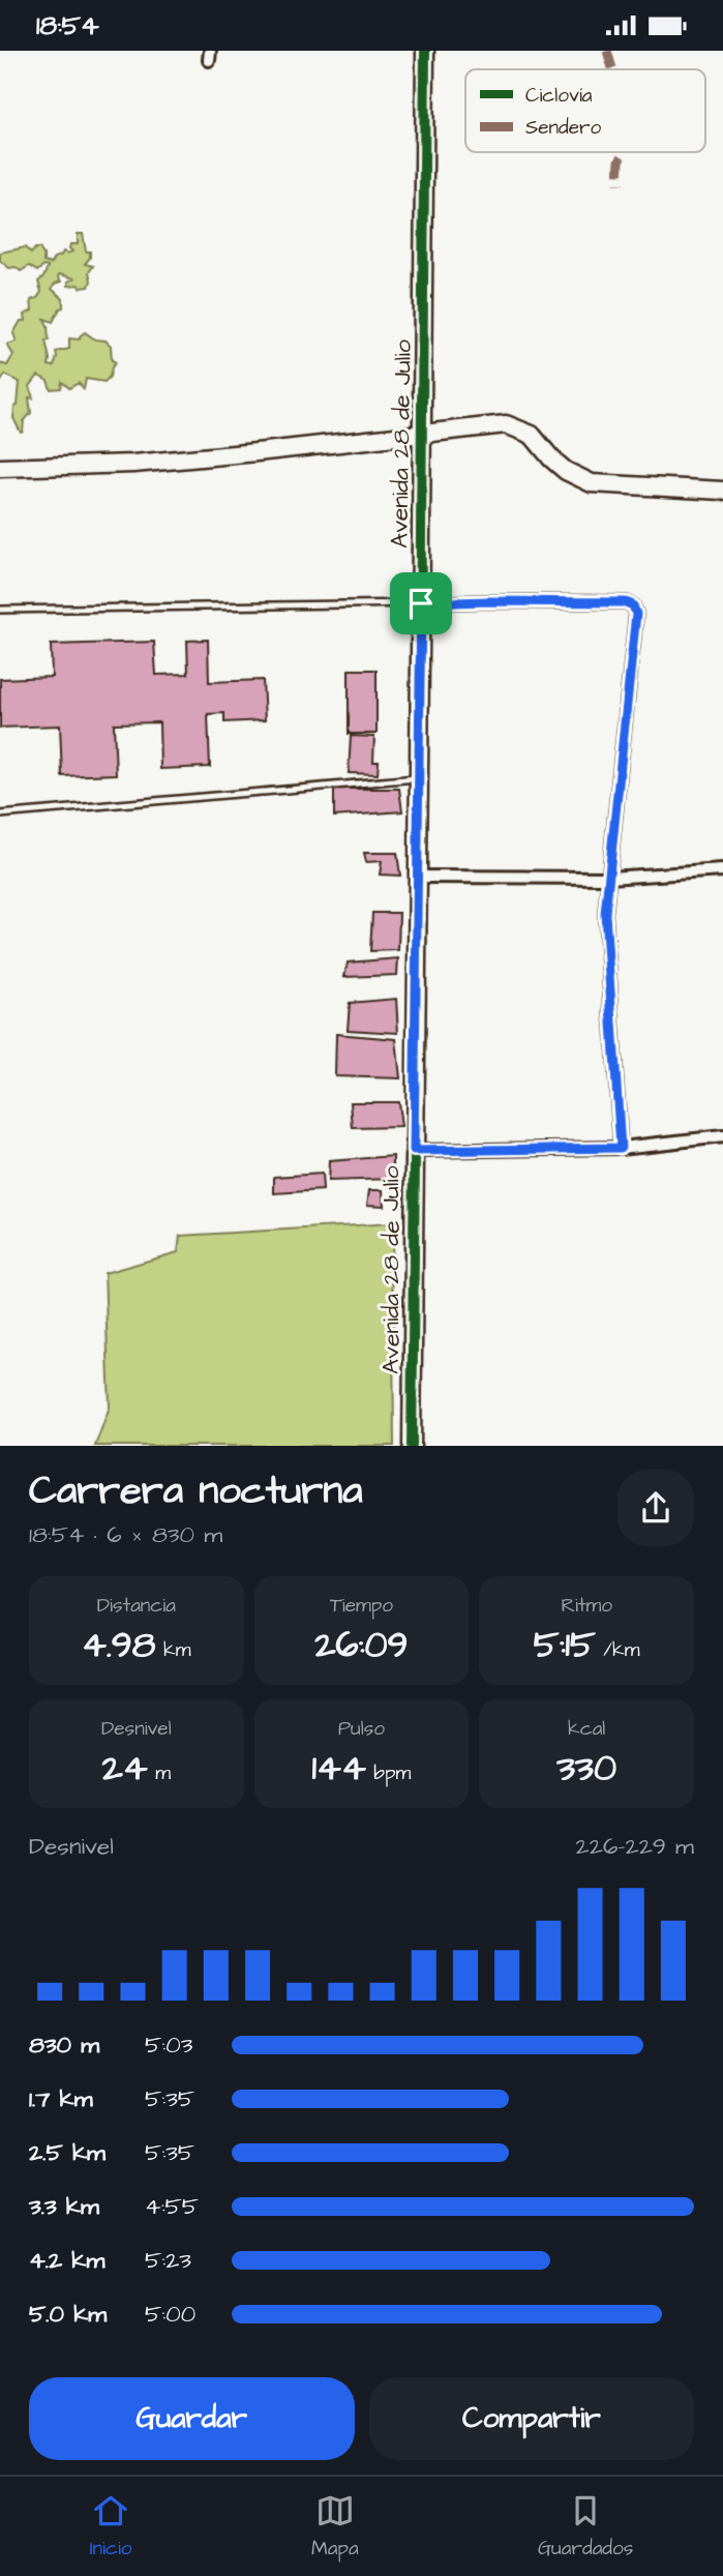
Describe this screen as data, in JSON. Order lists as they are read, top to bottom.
{
  "streets": {
    "street": ["Avenida 28 de Julio"]
  },
  "legend": ["Ciclovía", "Sendero"],
  "page": {
    "status": "18:54",
    "heading": ["Carrera nocturna", "18:54 · 6 × 830 m"],
    "stats": [
      ["Distancia", "4.98 km"],
      ["Tiempo", "26:09"],
      ["Ritmo", "5:15 /km"],
      ["Desnivel", "24 m"],
      ["Pulso", "144 bpm"],
      ["kcal", "330"]
    ],
    "chart": ["Desnivel", "226–229 m"],
    "list": [
      {
        "name": "830 m",
        "note": "5:03"
      },
      {
        "name": "1.7 km",
        "note": "5:35"
      },
      {
        "name": "2.5 km",
        "note": "5:35"
      },
      {
        "name": "3.3 km",
        "note": "4:55"
      },
      {
        "name": "4.2 km",
        "note": "5:23"
      },
      {
        "name": "5.0 km",
        "note": "5:00"
      }
    ],
    "buttons": ["Guardar", "Compartir"],
    "tabs": ["Inicio", "Mapa", "Guardados"]
  }
}
